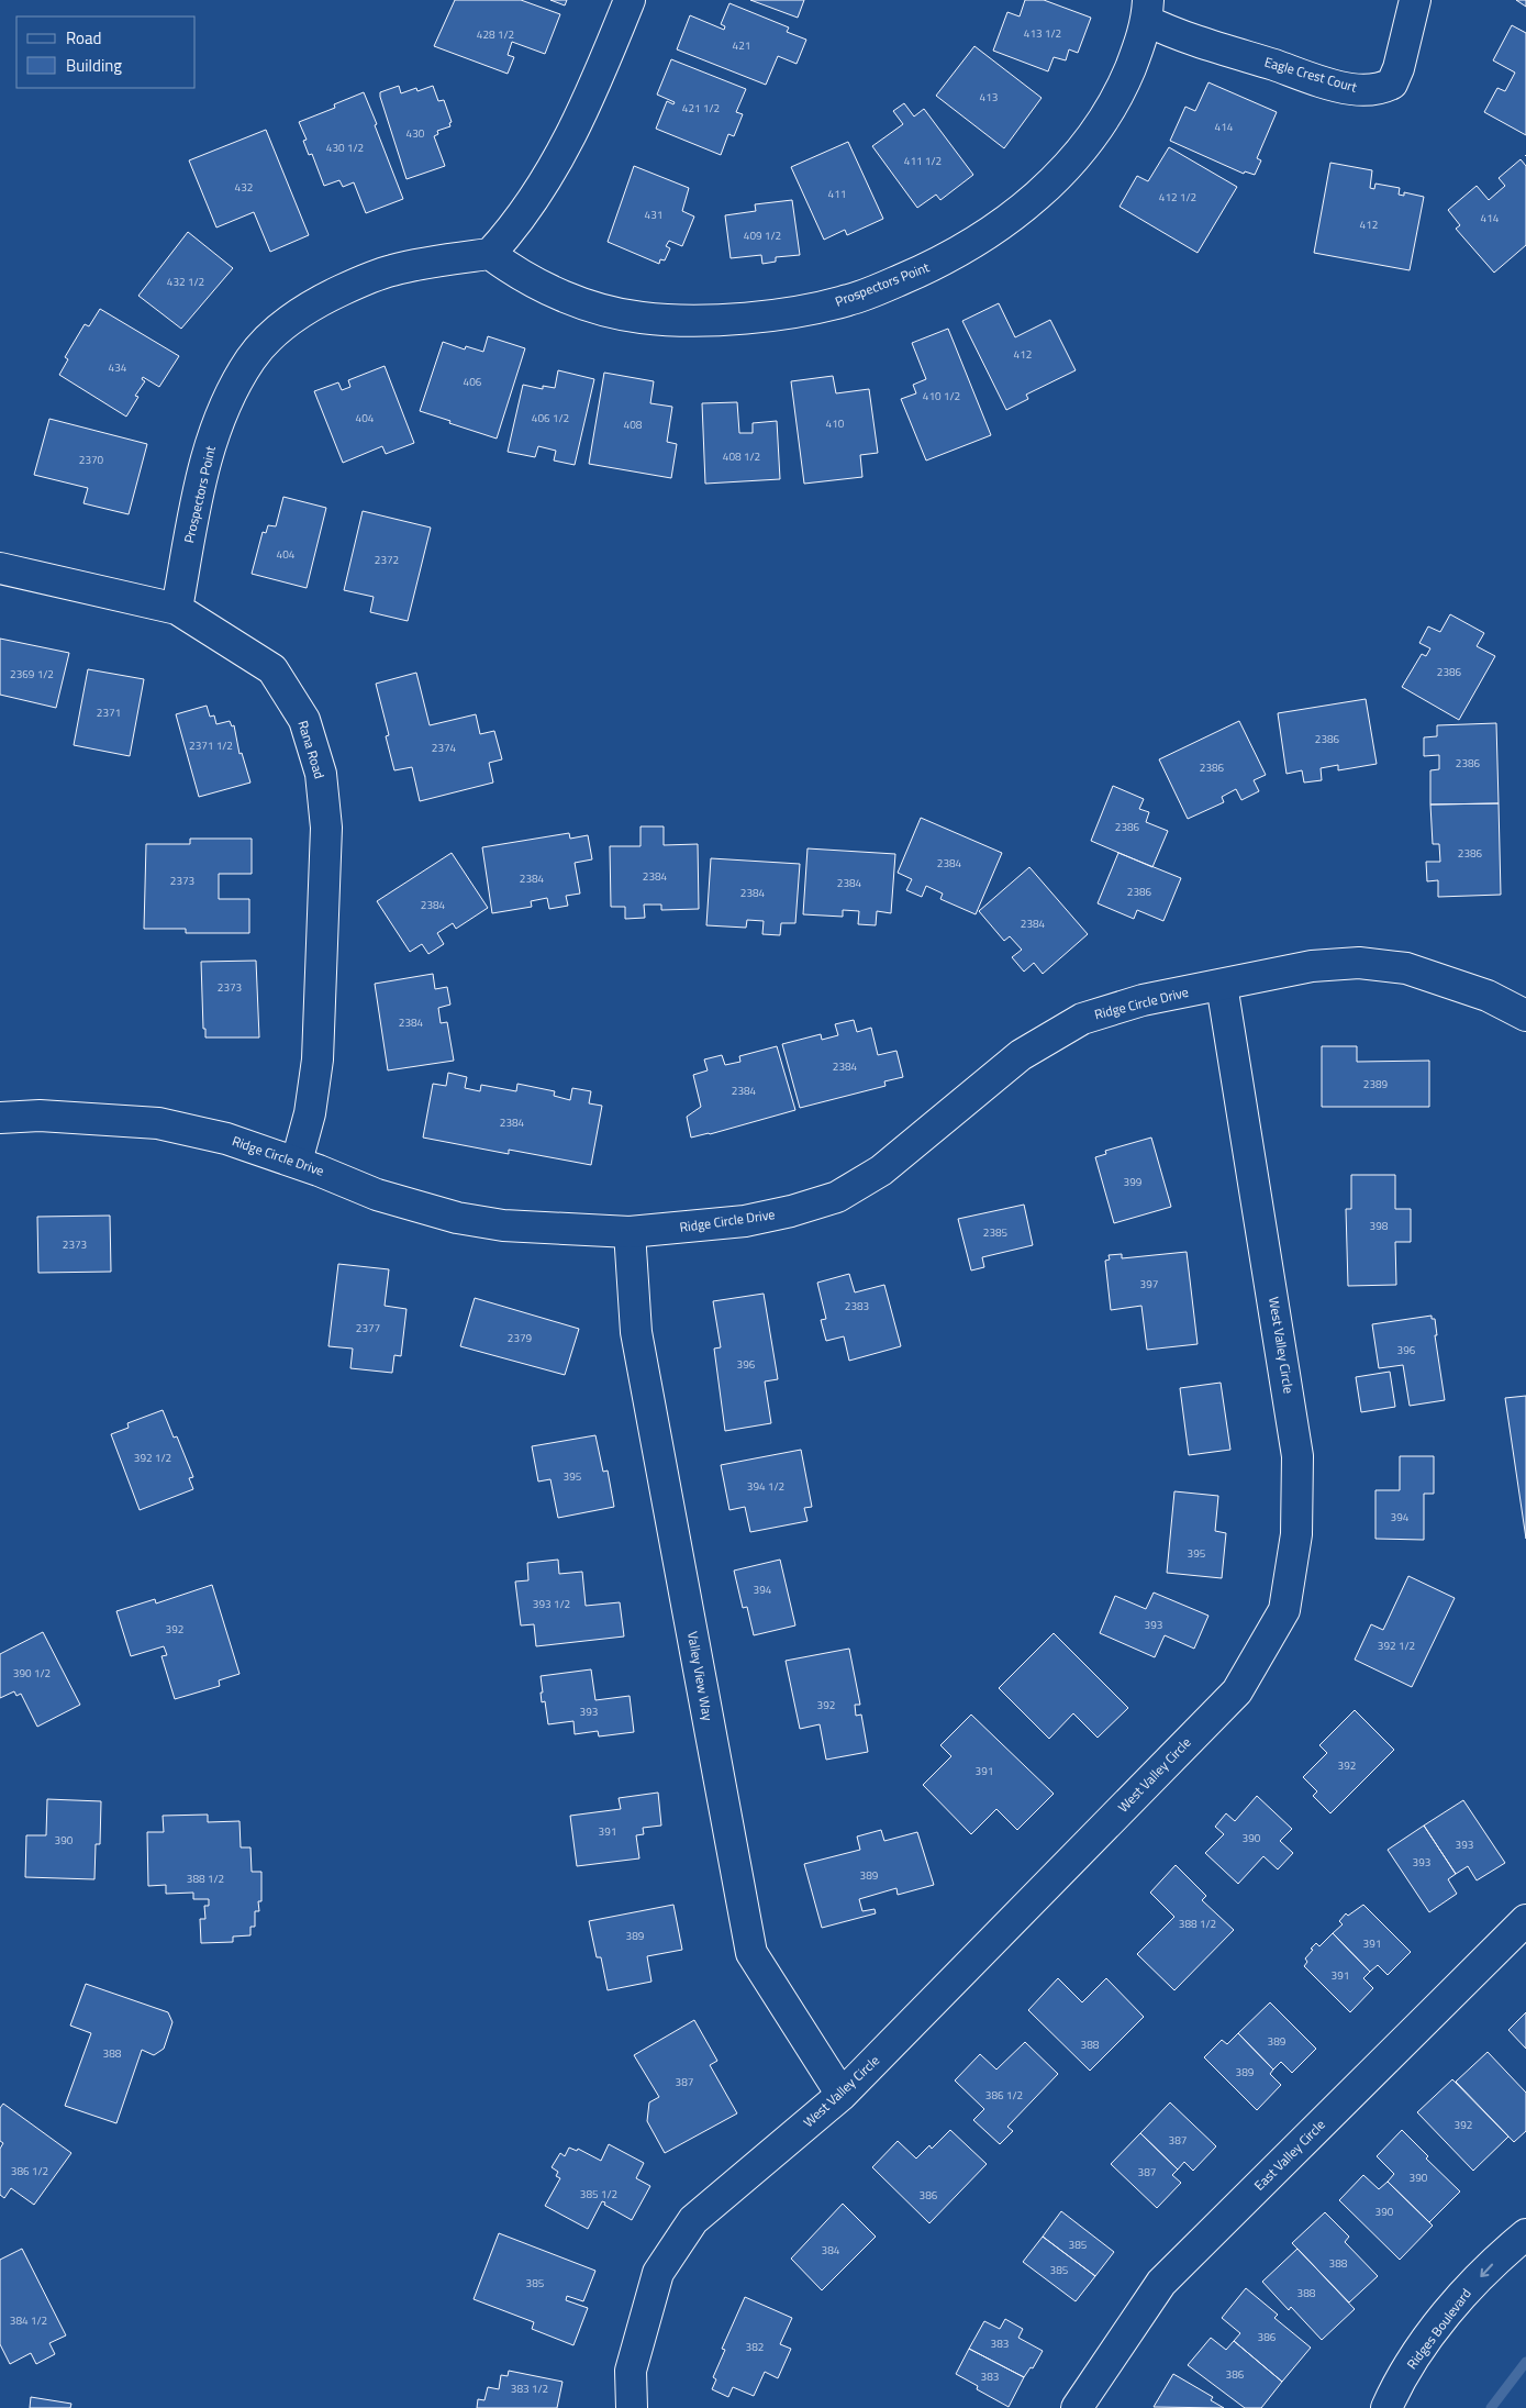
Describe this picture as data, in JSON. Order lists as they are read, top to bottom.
{
  "streets": {
    "street": [
      "Eagle Crest Court",
      "Prospectors Point",
      "Rana Road",
      "Ridge Circle Drive",
      "West Valley Circle",
      "Valley View Way",
      "East Valley Circle",
      "Ridges Boulevard"
    ]
  },
  "crossings": [
    ["Eagle Crest Court", "Prospectors Point"],
    ["Prospectors Point", "Rana Road"],
    ["Rana Road", "Ridge Circle Drive"],
    ["Ridge Circle Drive", "West Valley Circle"],
    ["Ridge Circle Drive", "Valley View Way"],
    ["West Valley Circle", "Valley View Way"]
  ],
  "one_way": ["Ridges Boulevard"],
  "house_numbers": [
    "413 1/2",
    "428 1/2",
    "421",
    "413",
    "421 1/2",
    "414",
    "430",
    "430 1/2",
    "411 1/2",
    "432",
    "411",
    "412 1/2",
    "431",
    "414",
    "412",
    "409 1/2",
    "432 1/2",
    "412",
    "434",
    "406",
    "410 1/2",
    "404",
    "406 1/2",
    "410",
    "408",
    "408 1/2",
    "2370",
    "404",
    "2372",
    "2386",
    "2369 1/2",
    "2371",
    "2386",
    "2371 1/2",
    "2374",
    "2386",
    "2386",
    "2386",
    "2386",
    "2384",
    "2384",
    "2384",
    "2373",
    "2384",
    "2386",
    "2384",
    "2384",
    "2384",
    "2373",
    "2384",
    "2384",
    "2389",
    "2384",
    "2384",
    "399",
    "398",
    "2385",
    "2373",
    "397",
    "2383",
    "2377",
    "2379",
    "396",
    "396",
    "392 1/2",
    "395",
    "394 1/2",
    "394",
    "395",
    "394",
    "393 1/2",
    "393",
    "392",
    "392 1/2",
    "390 1/2",
    "392",
    "393",
    "392",
    "391",
    "391",
    "390",
    "390",
    "393",
    "393",
    "389",
    "388 1/2",
    "388 1/2",
    "389",
    "391",
    "391",
    "389",
    "388",
    "388",
    "389",
    "387",
    "386 1/2",
    "392",
    "387",
    "386 1/2",
    "387",
    "390",
    "385 1/2",
    "386",
    "390",
    "385",
    "384",
    "388",
    "385",
    "385",
    "388",
    "384 1/2",
    "386",
    "383",
    "382",
    "386",
    "383",
    "383 1/2"
  ],
  "legend": ["Road", "Building"]
}
